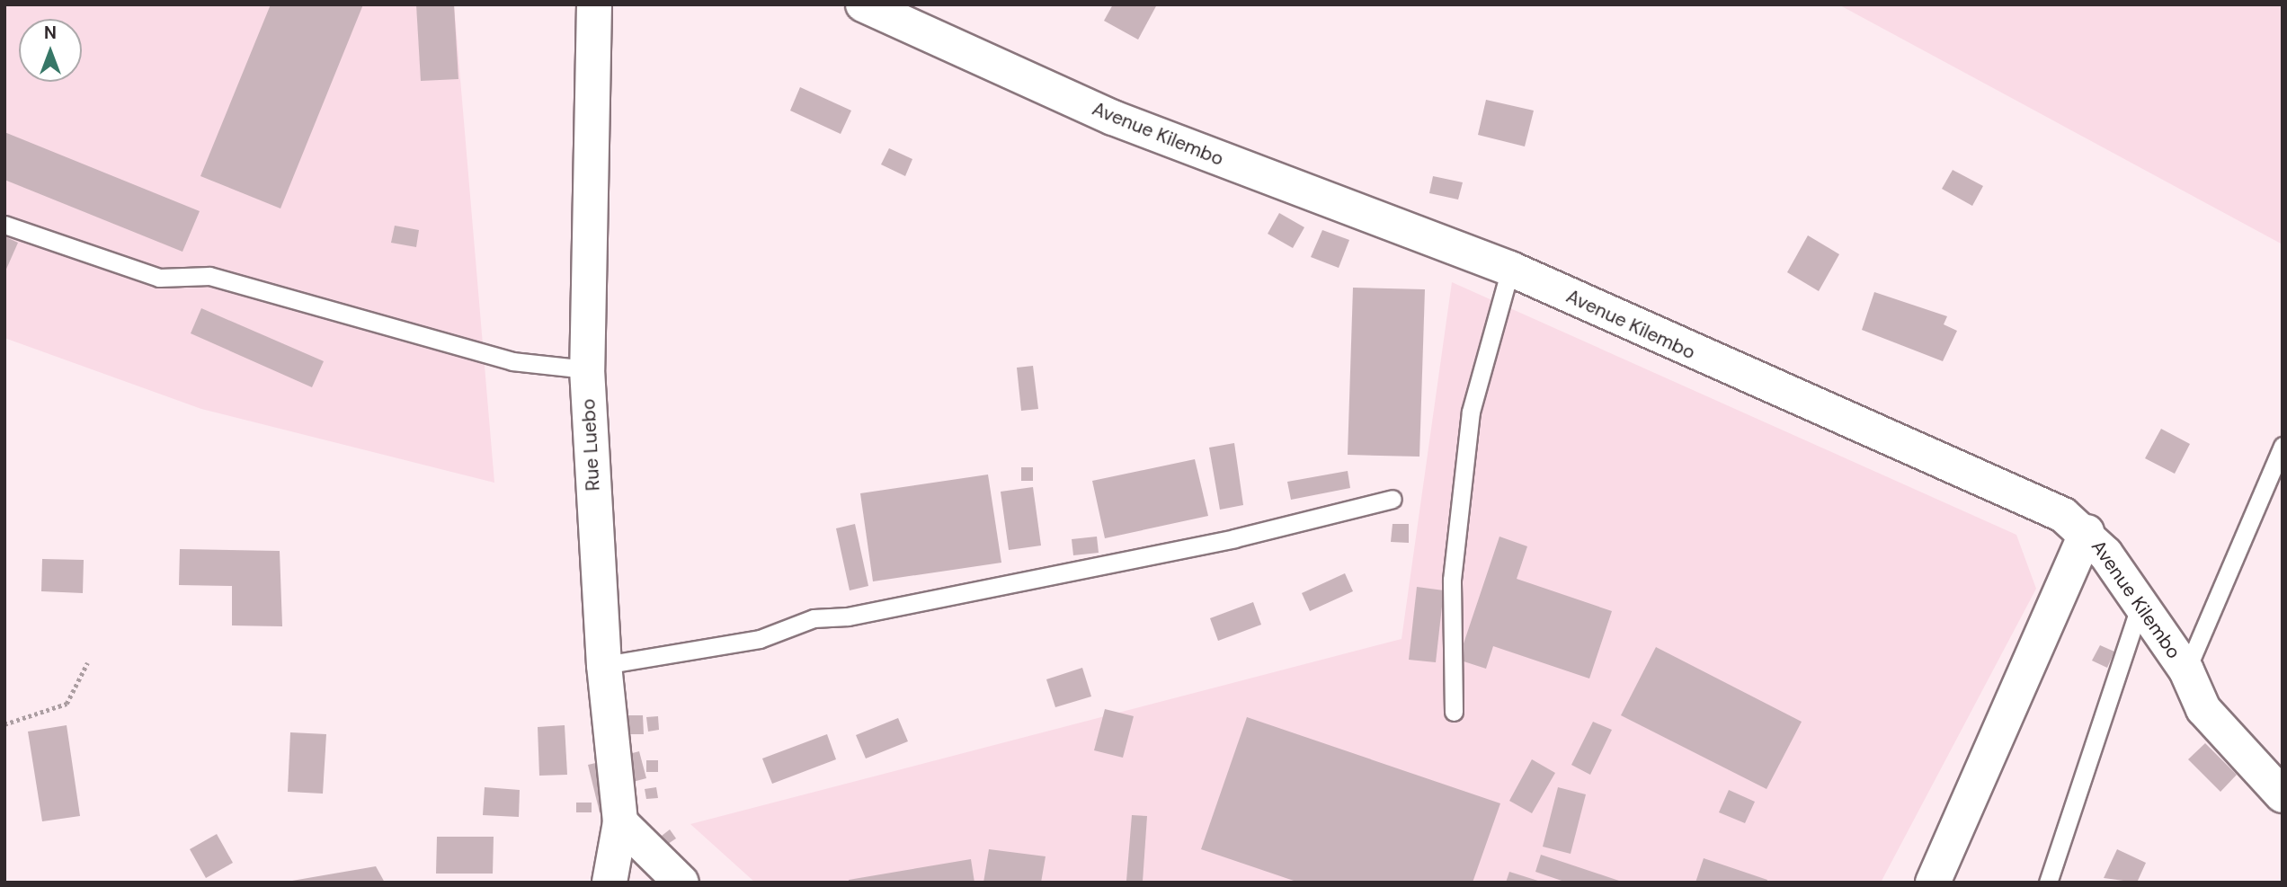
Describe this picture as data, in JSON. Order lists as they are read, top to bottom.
{
  "streets": {
    "street": ["Avenue Kilembo", "Rue Luebo"]
  },
  "north": "top"
}
